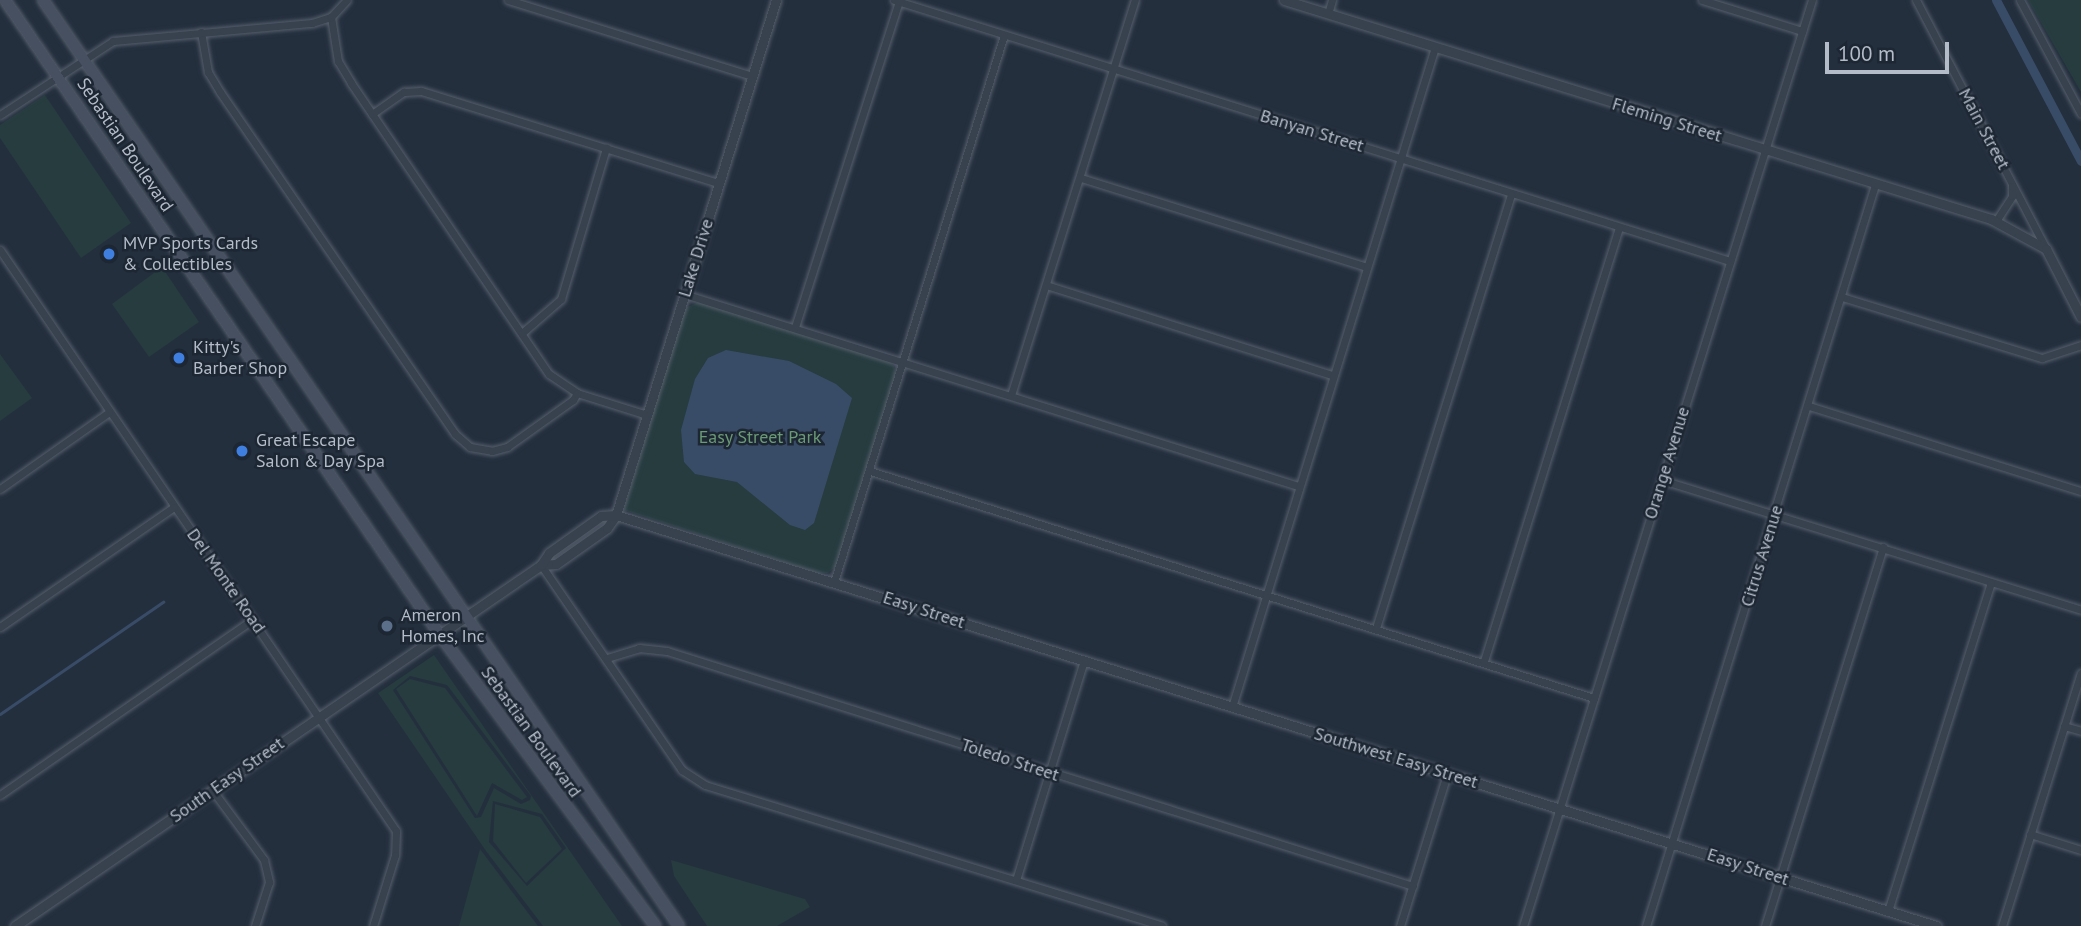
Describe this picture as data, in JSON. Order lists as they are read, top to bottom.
{
  "streets": {
    "main road": ["Sebastian Boulevard"],
    "street": [
      "Fleming Street",
      "Main Street",
      "Banyan Street",
      "Lake Drive",
      "Orange Avenue",
      "Citrus Avenue",
      "Del Monte Road",
      "Easy Street",
      "Southwest Easy Street",
      "Toledo Street",
      "South Easy Street"
    ]
  },
  "crossings": [
    ["Fleming Street", "Main Street"],
    ["Fleming Street", "Orange Avenue"],
    ["Fleming Street", "Citrus Avenue"],
    ["Banyan Street", "Orange Avenue"],
    ["Sebastian Boulevard", "South Easy Street"],
    ["Lake Drive", "Easy Street"],
    ["Orange Avenue", "Easy Street"],
    ["Orange Avenue", "Southwest Easy Street"],
    ["Citrus Avenue", "Easy Street"],
    ["Del Monte Road", "South Easy Street"],
    ["Easy Street", "Southwest Easy Street"]
  ],
  "parks": ["Easy Street Park"],
  "places": [
    "MVP Sports Cards & Collectibles",
    "Kitty's Barber Shop",
    "Great Escape Salon & Day Spa",
    "Ameron Homes, Inc"
  ],
  "scale_bar": "100 m"
}
